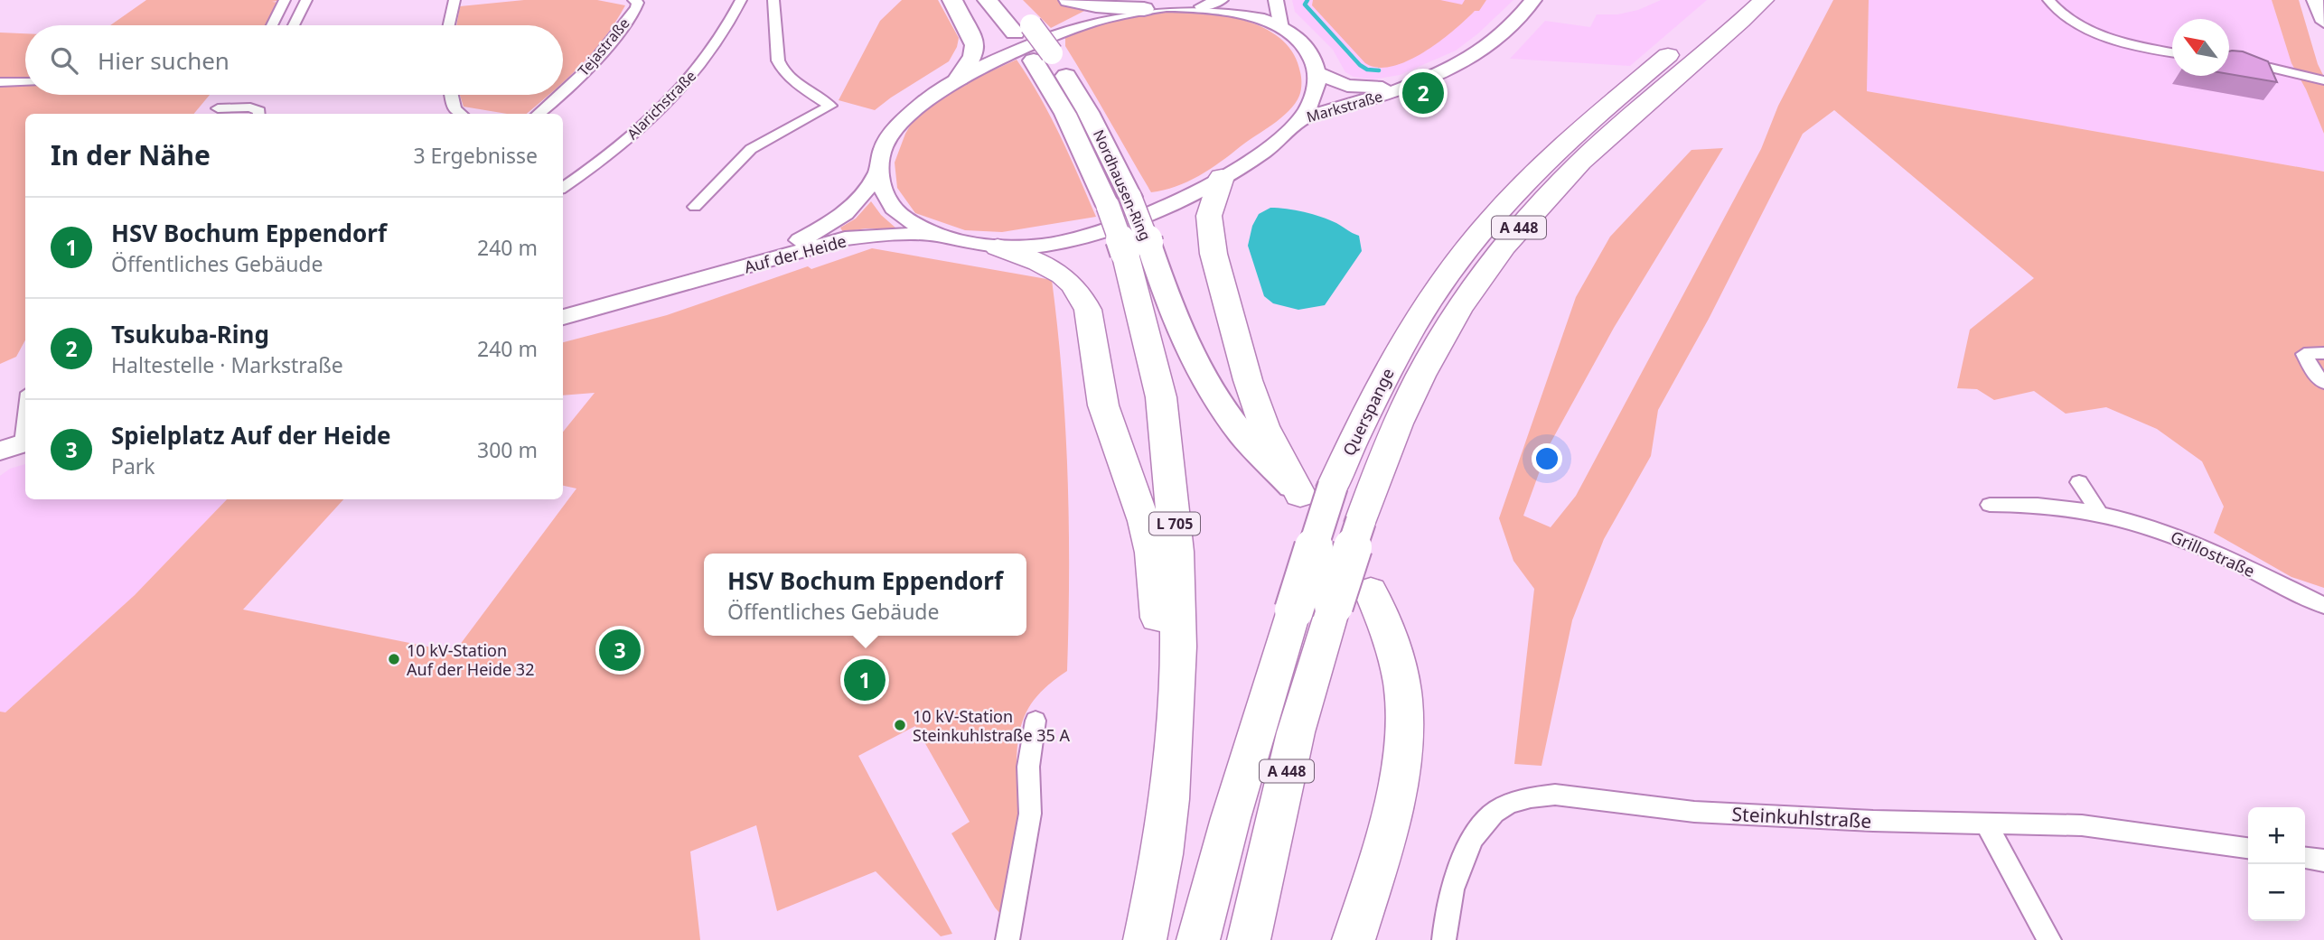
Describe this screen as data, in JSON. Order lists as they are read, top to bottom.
{
  "streets": {
    "highway": [
      "Nordhausen-Ring",
      "A 448",
      "Querspange",
      "L 705"
    ],
    "main road": ["Markstraße", "Auf der Heide"],
    "street": [
      "Tejastraße",
      "Alarichstraße",
      "Grillostraße",
      "Steinkuhlstraße"
    ]
  },
  "crossings": [
    ["Markstraße", "Auf der Heide"],
    ["Nordhausen-Ring", "L 705"]
  ],
  "places": ["10 kV-Station Auf der Heide 32", "10 kV-Station Steinkuhlstraße 35 A"],
  "north": "top left",
  "page": {
    "search": "Hier suchen",
    "pins": ["2", "3", "1"],
    "heading": ["In der Nähe", "3 Ergebnisse"],
    "list": [
      {
        "mark": "1",
        "name": "HSV Bochum Eppendorf",
        "note": "Öffentliches Gebäude",
        "value": "240 m"
      },
      {
        "mark": "2",
        "name": "Tsukuba-Ring",
        "note": "Haltestelle · Markstraße",
        "value": "240 m"
      },
      {
        "mark": "3",
        "name": "Spielplatz Auf der Heide",
        "note": "Park",
        "value": "300 m"
      }
    ],
    "popup": ["HSV Bochum Eppendorf", "Öffentliches Gebäude"],
    "map_buttons": ["+", "−"]
  }
}
